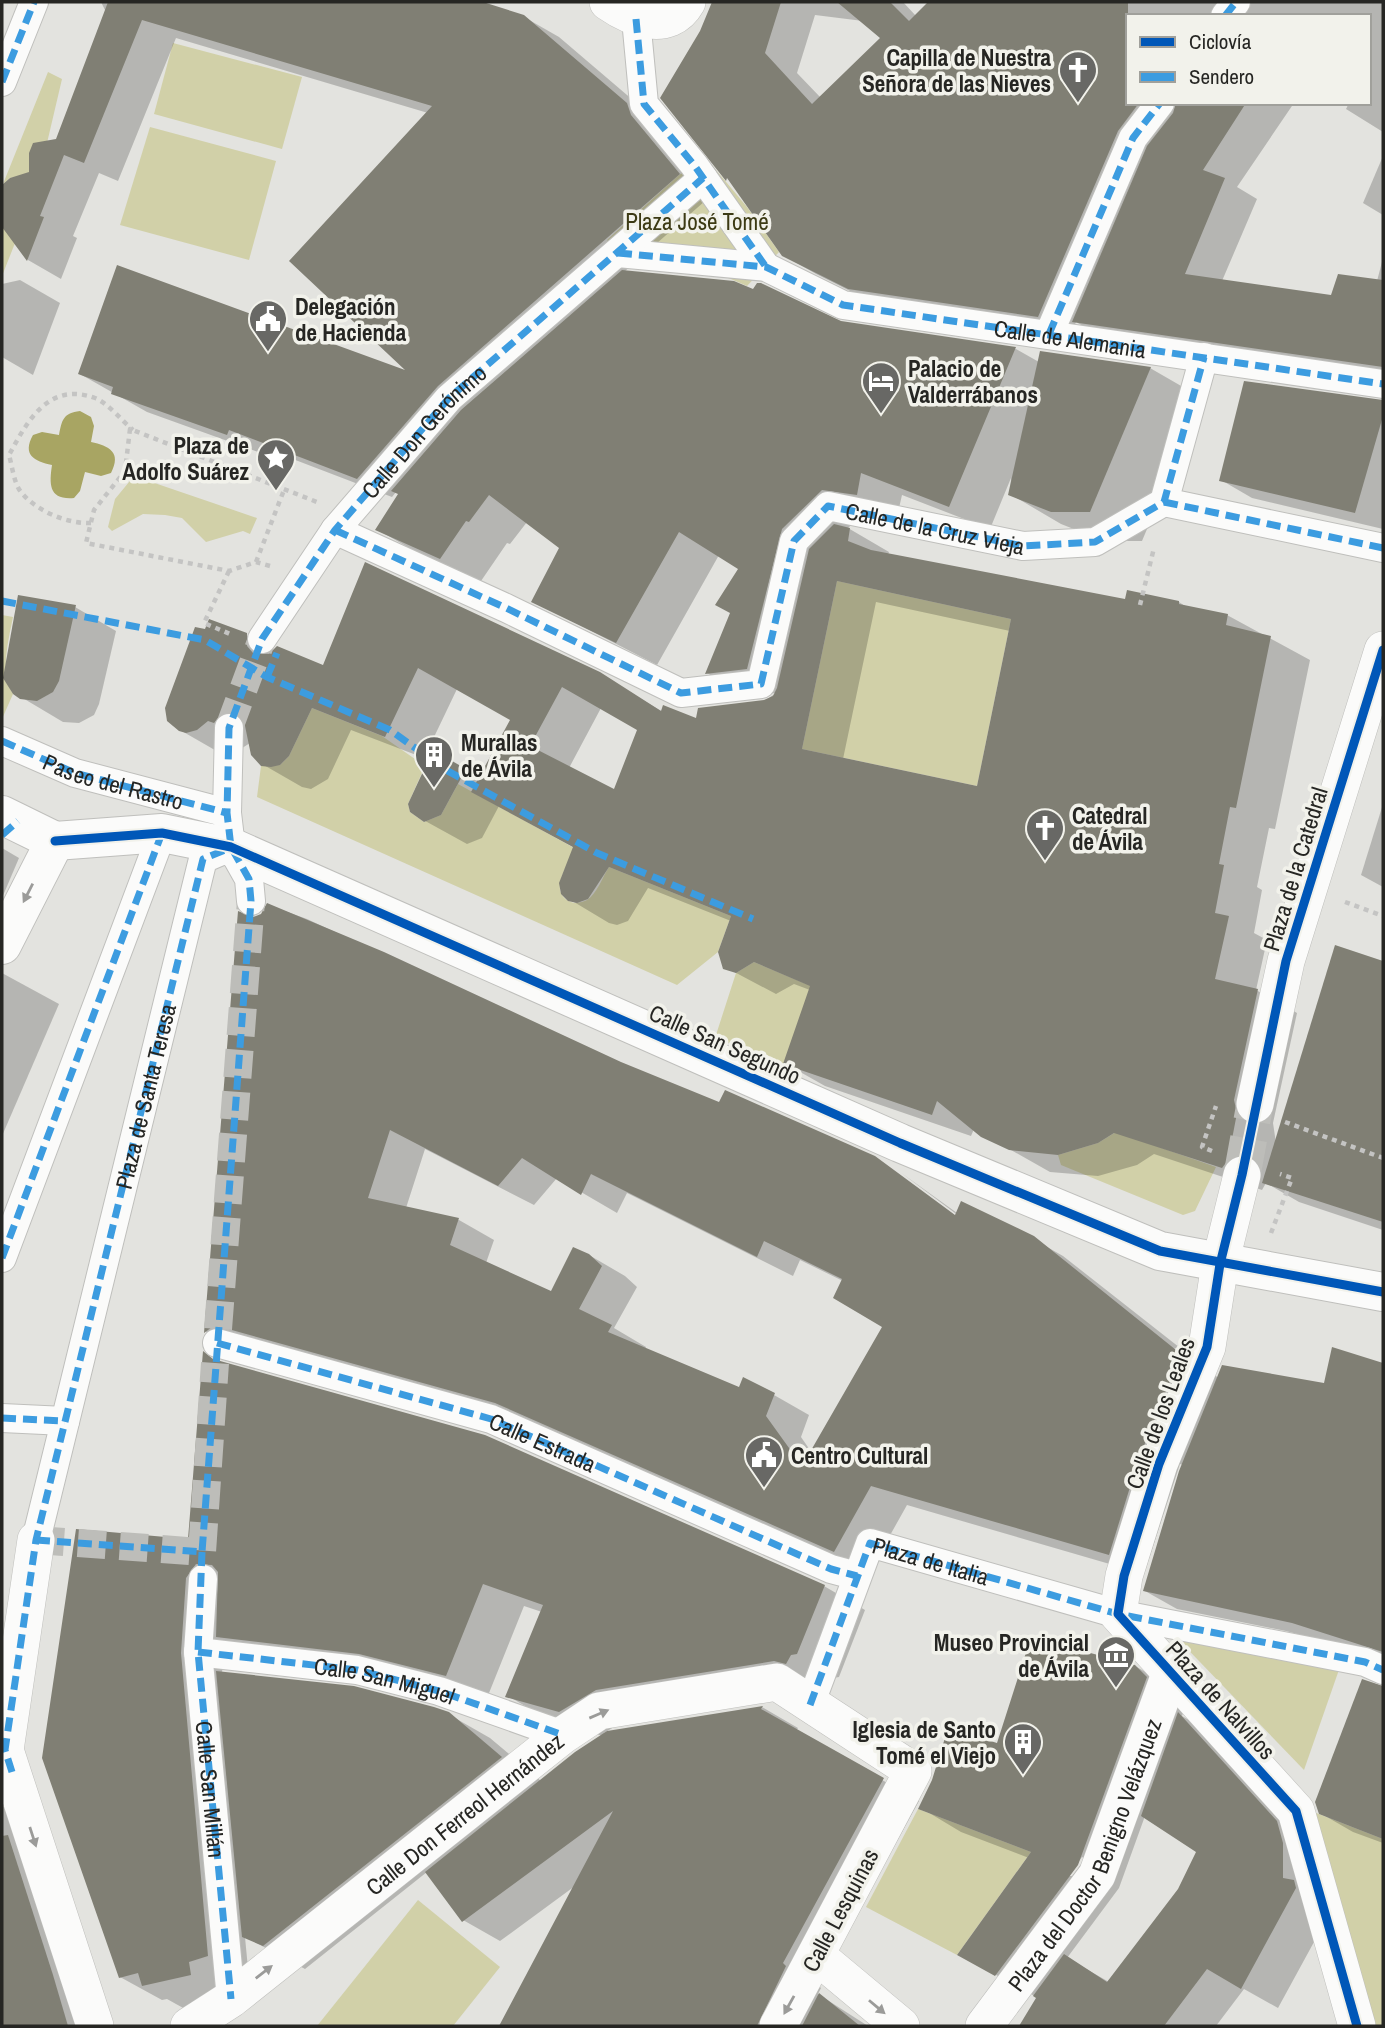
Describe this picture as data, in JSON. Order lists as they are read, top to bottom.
{
  "streets": {
    "street": [
      "Calle de Alemania",
      "Calle Don Gerónimo",
      "Calle de la Cruz Vieja",
      "Paseo del Rastro",
      "Plaza de la Catedral",
      "Calle San Segundo",
      "Plaza de Santa Teresa",
      "Calle de los Leales",
      "Calle Estrada",
      "Plaza de Italia",
      "Calle San Miguel",
      "Plaza de Nalvillos",
      "Calle San Millán",
      "Calle Don Ferreol Hernández",
      "Plaza del Doctor Benigno Velázquez",
      "Calle Lesquinas"
    ]
  },
  "crossings": [
    ["Calle Don Gerónimo", "Calle de la Cruz Vieja"],
    ["Paseo del Rastro", "Calle San Segundo"],
    ["Paseo del Rastro", "Plaza de Santa Teresa"],
    ["Calle San Segundo", "Plaza de Santa Teresa"],
    ["Calle San Segundo", "Calle de los Leales"],
    ["Calle de los Leales", "Plaza de Italia"],
    ["Calle de los Leales", "Plaza de Nalvillos"],
    ["Calle Estrada", "Plaza de Italia"],
    ["Plaza de Italia", "Plaza de Nalvillos"],
    ["Plaza de Italia", "Calle Don Ferreol Hernández"],
    ["Plaza de Italia", "Calle Lesquinas"],
    ["Calle San Miguel", "Calle San Millán"],
    ["Calle San Miguel", "Calle Don Ferreol Hernández"],
    ["Plaza de Nalvillos", "Plaza del Doctor Benigno Velázquez"],
    ["Calle San Millán", "Calle Don Ferreol Hernández"],
    ["Calle Don Ferreol Hernández", "Calle Lesquinas"]
  ],
  "one_way": ["Calle Don Ferreol Hernández"],
  "parks": ["Plaza José Tomé"],
  "places": {
    "church": ["Capilla de Nuestra Señora de las Nieves", "Catedral de Ávila"],
    "public building": ["Delegación de Hacienda", "Centro Cultural"],
    "hotel": ["Palacio de Valderrábanos"],
    "place": ["Plaza de Adolfo Suárez"],
    "building": ["Murallas de Ávila", "Iglesia de Santo Tomé el Viejo"],
    "museum": ["Museo Provincial de Ávila"]
  },
  "legend": ["Ciclovía", "Sendero"]
}
